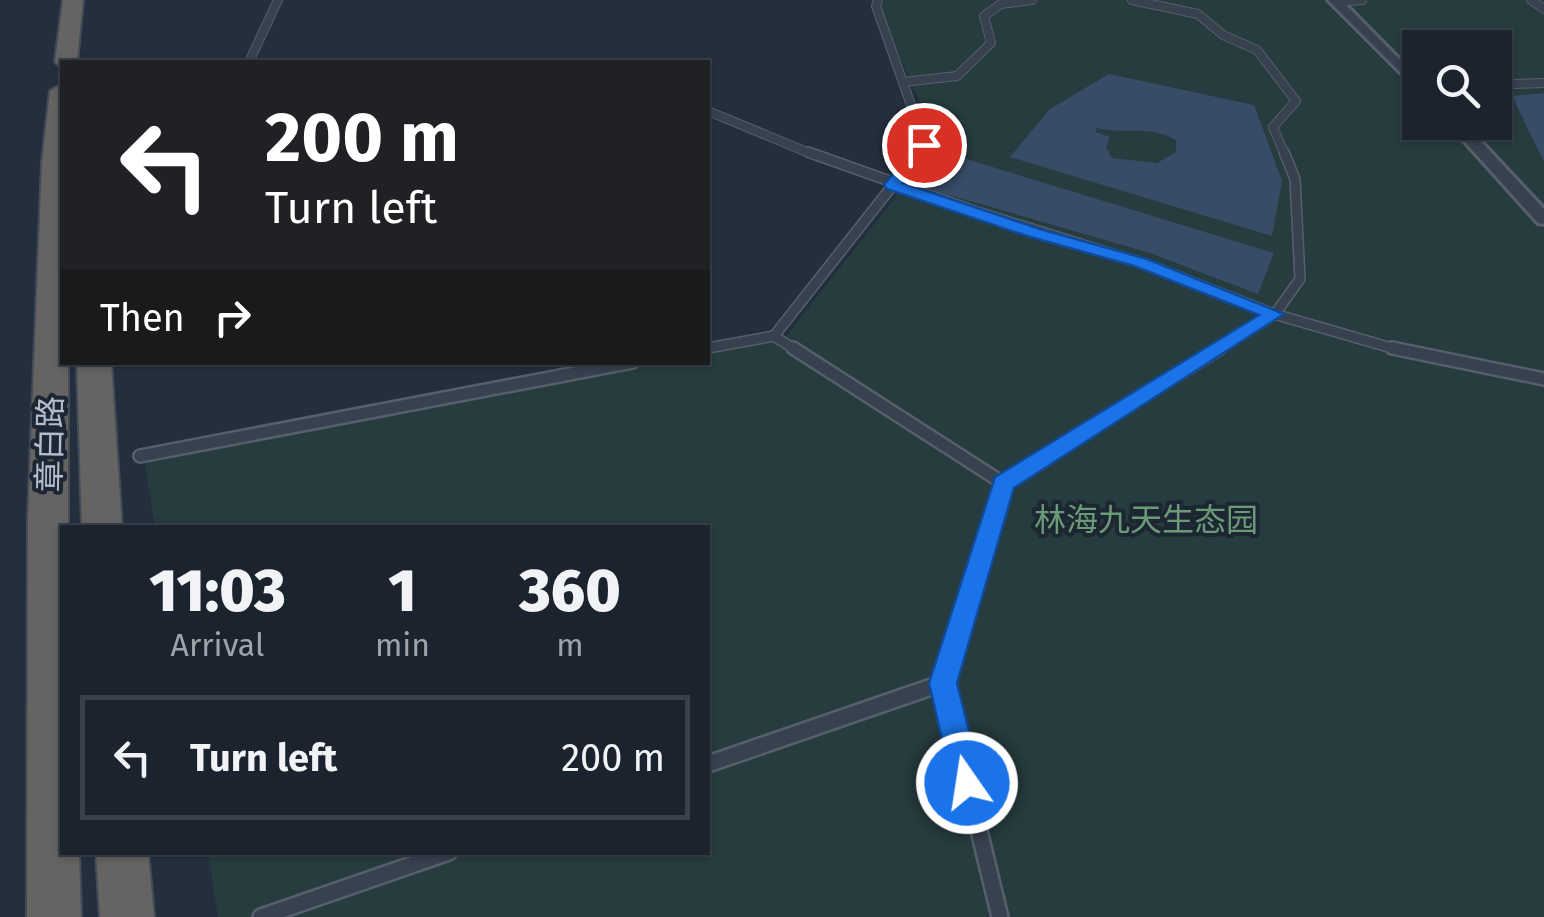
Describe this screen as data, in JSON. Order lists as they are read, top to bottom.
{
  "streets": {
    "highway": ["章白路"]
  },
  "parks": ["林海九天生态园"],
  "page": {
    "turn": ["200 m", "Turn left"],
    "then": "Then",
    "eta": [
      "11:03",
      "Arrival",
      "1",
      "min",
      "360",
      "m"
    ],
    "list": [
      {
        "name": "Turn left",
        "value": "200 m"
      }
    ]
  }
}
